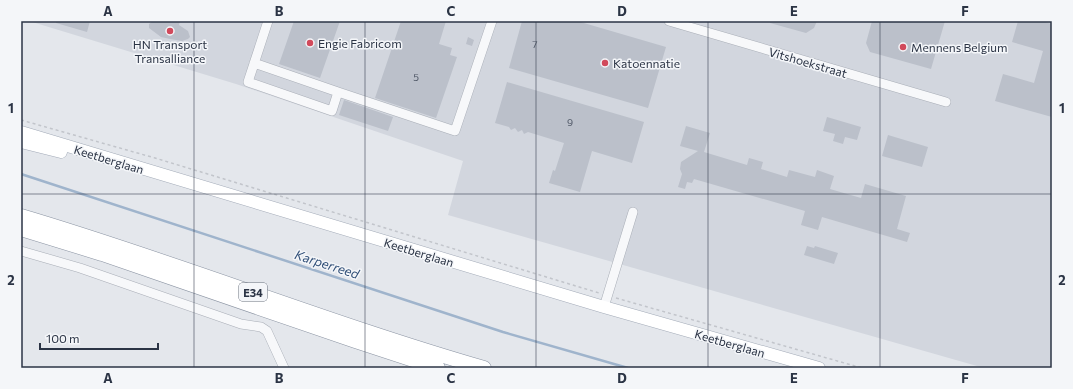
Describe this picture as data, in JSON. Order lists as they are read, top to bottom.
{
  "streets": {
    "highway": ["E34"],
    "main road": ["Keetberglaan"],
    "street": ["Vitshoekstraat"]
  },
  "water": ["Karperreed"],
  "places": [
    "HN Transport Transalliance",
    "Engie Fabricom",
    "Mennens Belgium",
    "Katoennatie"
  ],
  "house_numbers": ["7", "5", "9"],
  "scale_bar": "100 m",
  "grid": {
    "columns": [
      "A",
      "B",
      "C",
      "D",
      "E",
      "F"
    ],
    "rows": ["1", "2"]
  }
}
